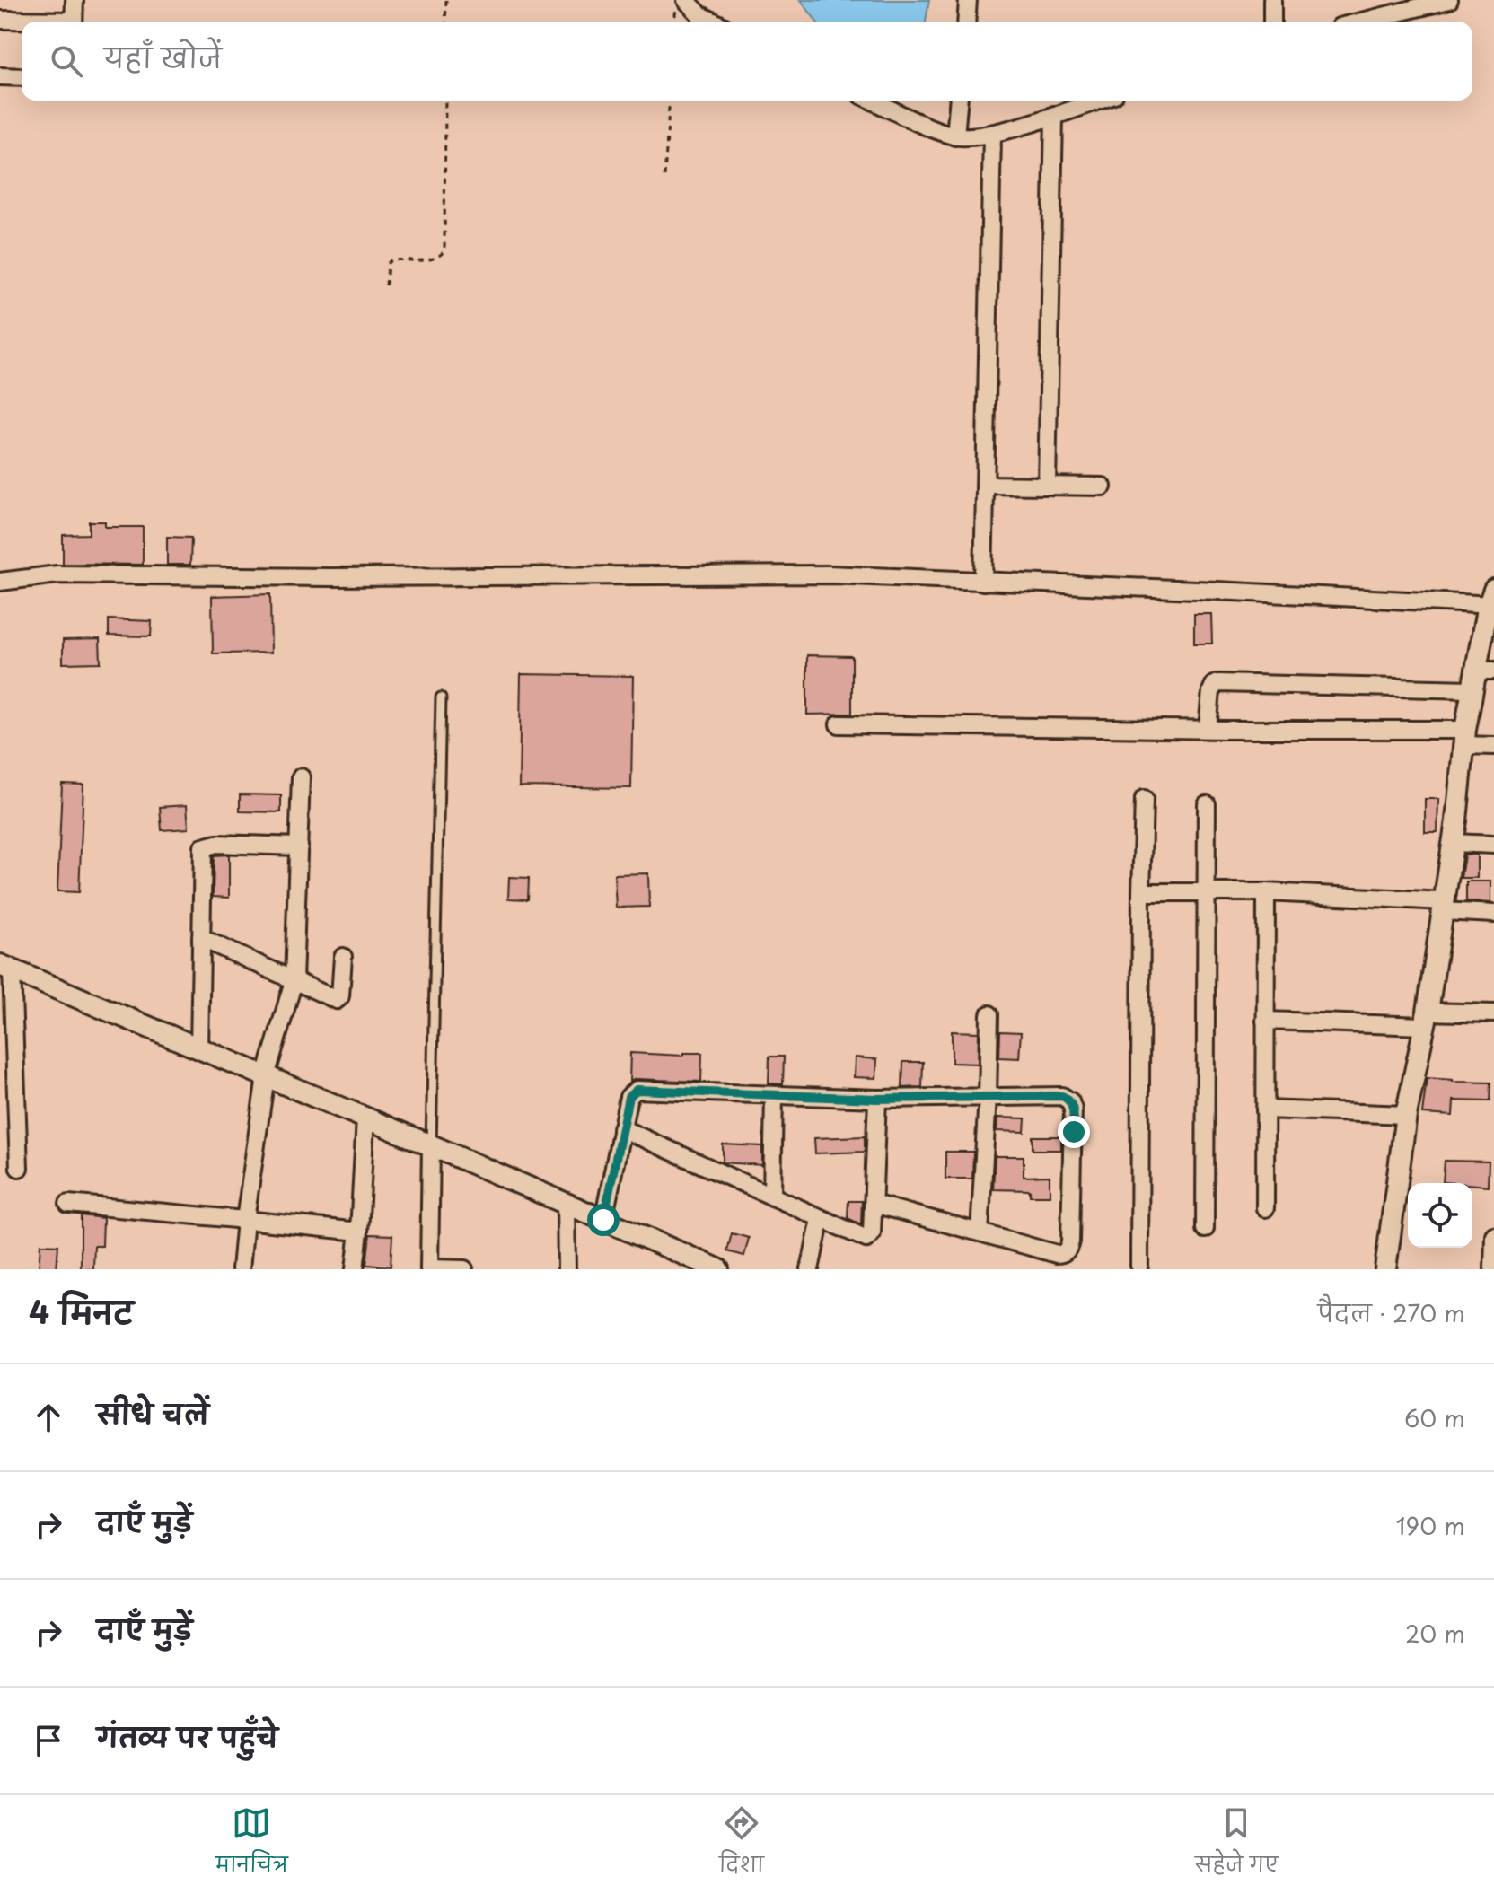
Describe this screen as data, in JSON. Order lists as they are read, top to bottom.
{
  "page": {
    "search": "यहाँ खोजें",
    "heading": ["4 मिनट", "पैदल · 270 m"],
    "list": [
      ["सीधे चलें", "60 m"],
      ["दाएँ मुड़ें", "190 m"],
      ["दाएँ मुड़ें", "20 m"],
      "गंतव्य पर पहुँचे"
    ],
    "nav": ["मानचित्र", "दिशा", "सहेजे गए"]
  }
}
